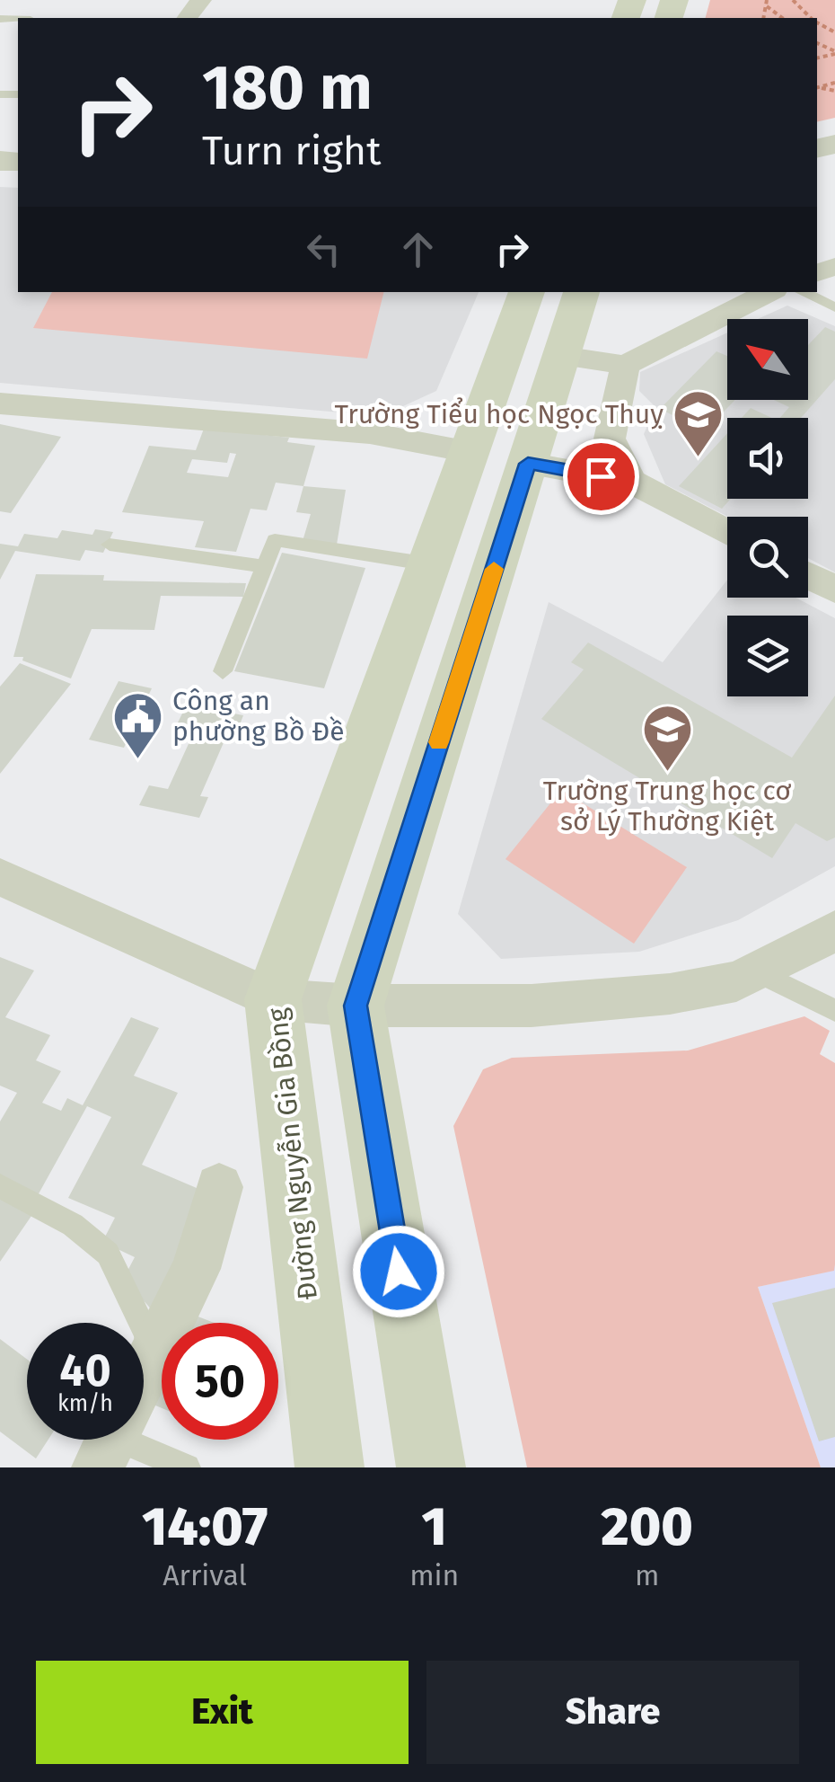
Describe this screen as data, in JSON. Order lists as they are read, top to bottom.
{
  "streets": {
    "main road": ["Đường Nguyễn Gia Bồng"]
  },
  "places": {
    "school or university": ["Trường Tiểu học Ngọc Thuỵ", "Trường Trung học cơ sở Lý Thường Kiệt"],
    "public building": ["Công an phường Bồ Đề"]
  },
  "north": "top left",
  "page": {
    "turn": ["180 m", "Turn right"],
    "speed": "40 km/h",
    "limit": "50",
    "eta": [
      "14:07",
      "Arrival",
      "1",
      "min",
      "200",
      "m"
    ],
    "buttons": ["Exit", "Share"]
  }
}
